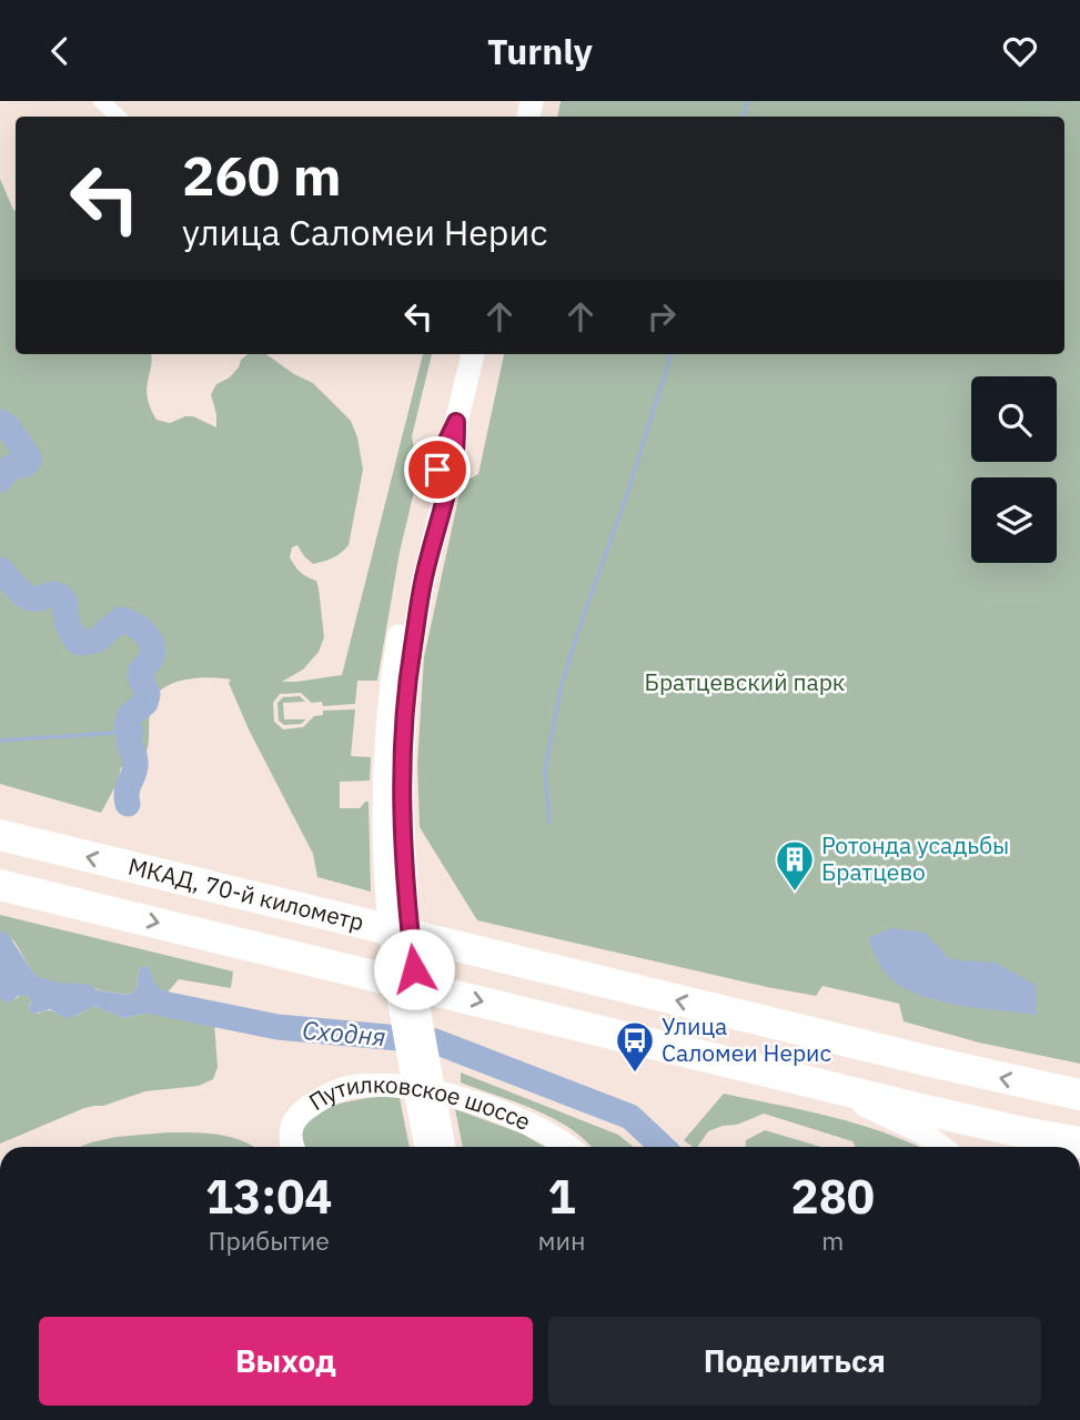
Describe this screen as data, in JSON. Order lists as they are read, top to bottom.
{
  "streets": {
    "highway": ["МКАД, 70-й километр"],
    "main road": ["Путилковское шоссе"]
  },
  "water": ["Сходня"],
  "parks": ["Братцевский парк"],
  "places": {
    "building": ["Ротонда усадьбы Братцево"],
    "bus stop": ["Улица Саломеи Нерис"]
  },
  "page": {
    "header": "Turnly",
    "turn": ["260 m", "улица Саломеи Нерис"],
    "eta": [
      "13:04",
      "Прибытие",
      "1",
      "мин",
      "280",
      "m"
    ],
    "buttons": ["Выход", "Поделиться"]
  }
}
